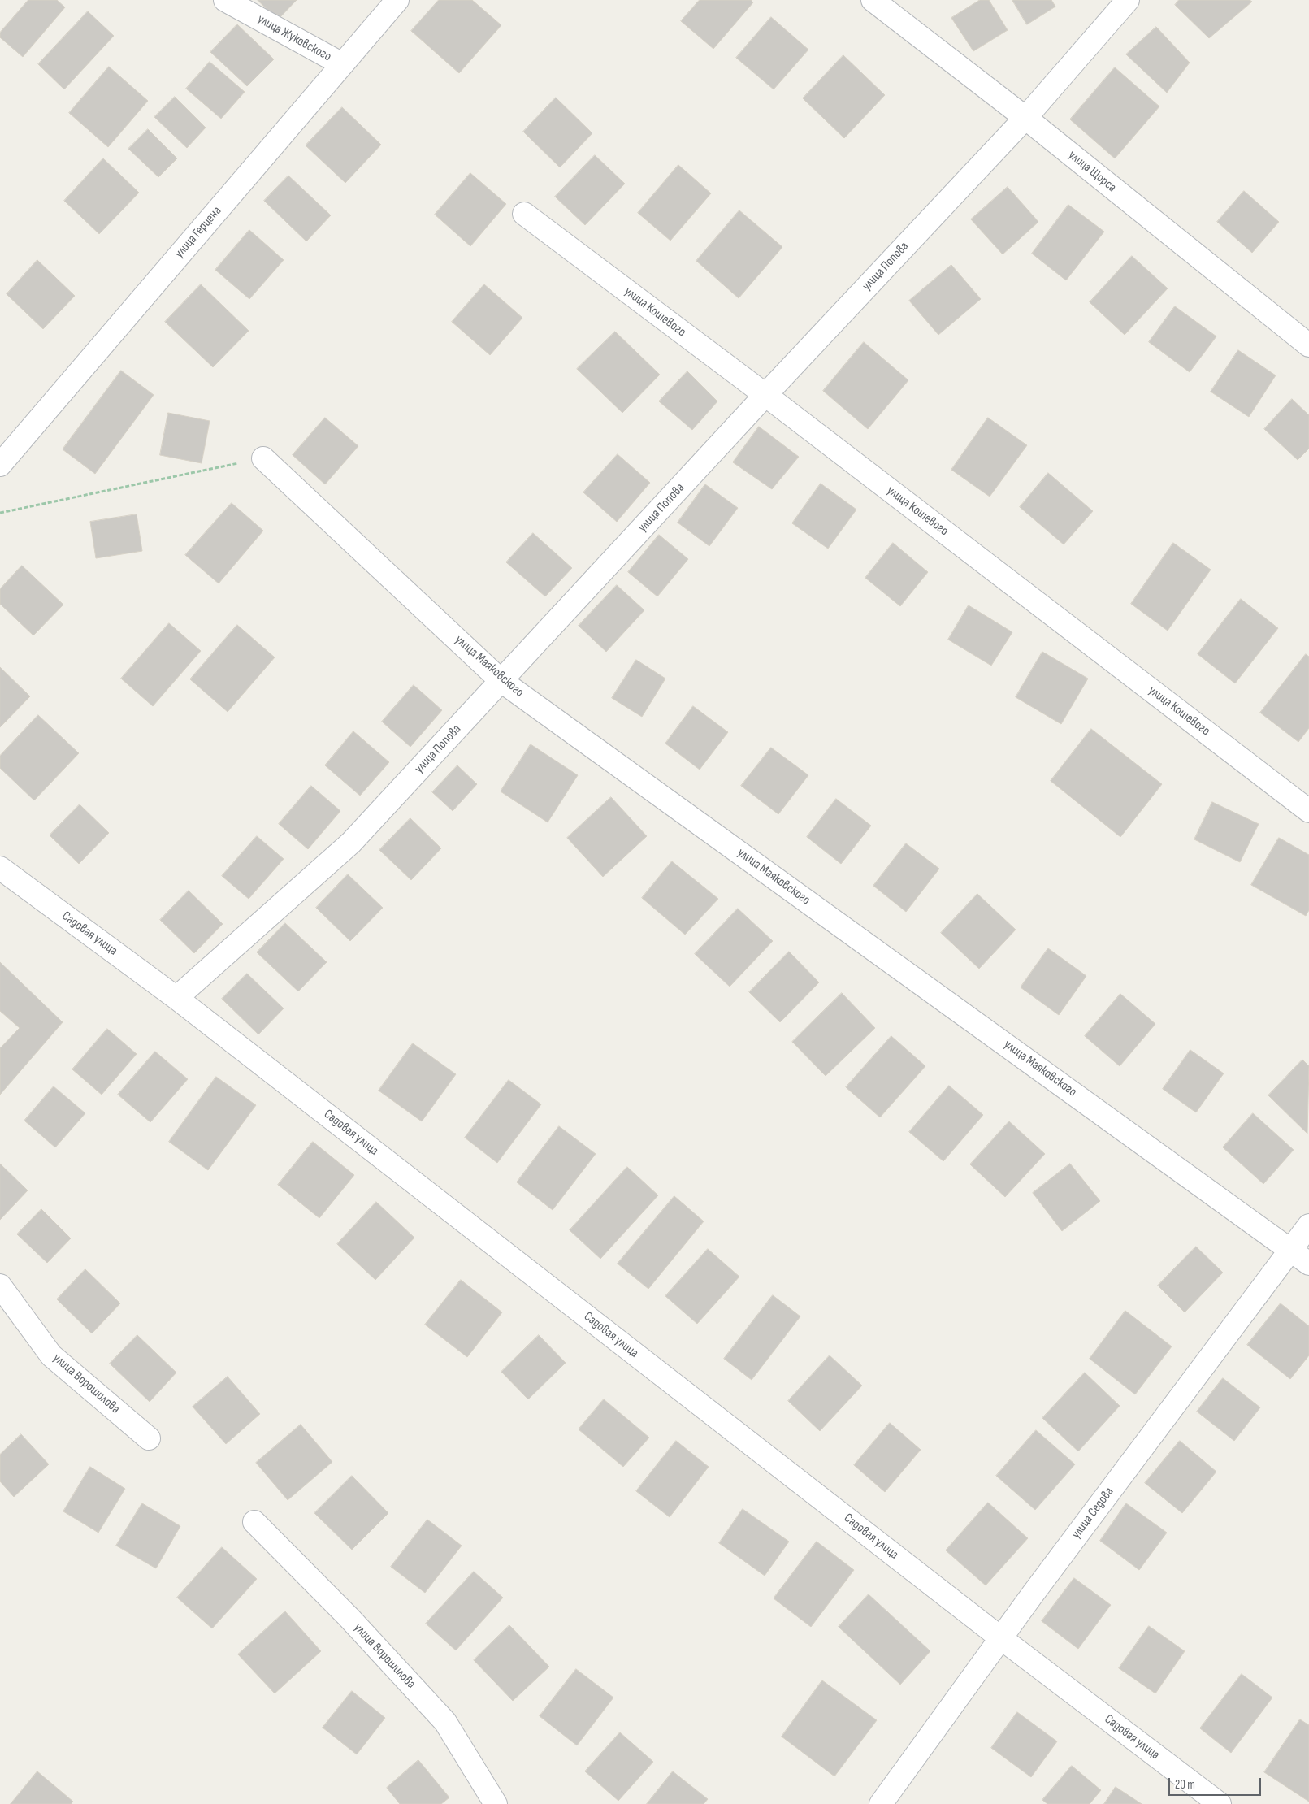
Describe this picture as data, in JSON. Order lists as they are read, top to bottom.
{
  "streets": {
    "street": [
      "улица Жуковского",
      "улица Щорса",
      "улица Герцена",
      "улица Попова",
      "улица Кошевого",
      "улица Маяковского",
      "Садовая улица",
      "улица Ворошилова",
      "улица Седова"
    ]
  },
  "crossings": [
    ["улица Жуковского", "улица Герцена"],
    ["улица Щорса", "улица Попова"],
    ["улица Попова", "улица Кошевого"],
    ["улица Попова", "улица Маяковского"],
    ["улица Попова", "Садовая улица"],
    ["улица Маяковского", "улица Седова"],
    ["Садовая улица", "улица Седова"]
  ],
  "scale_bar": "20 m"
}
